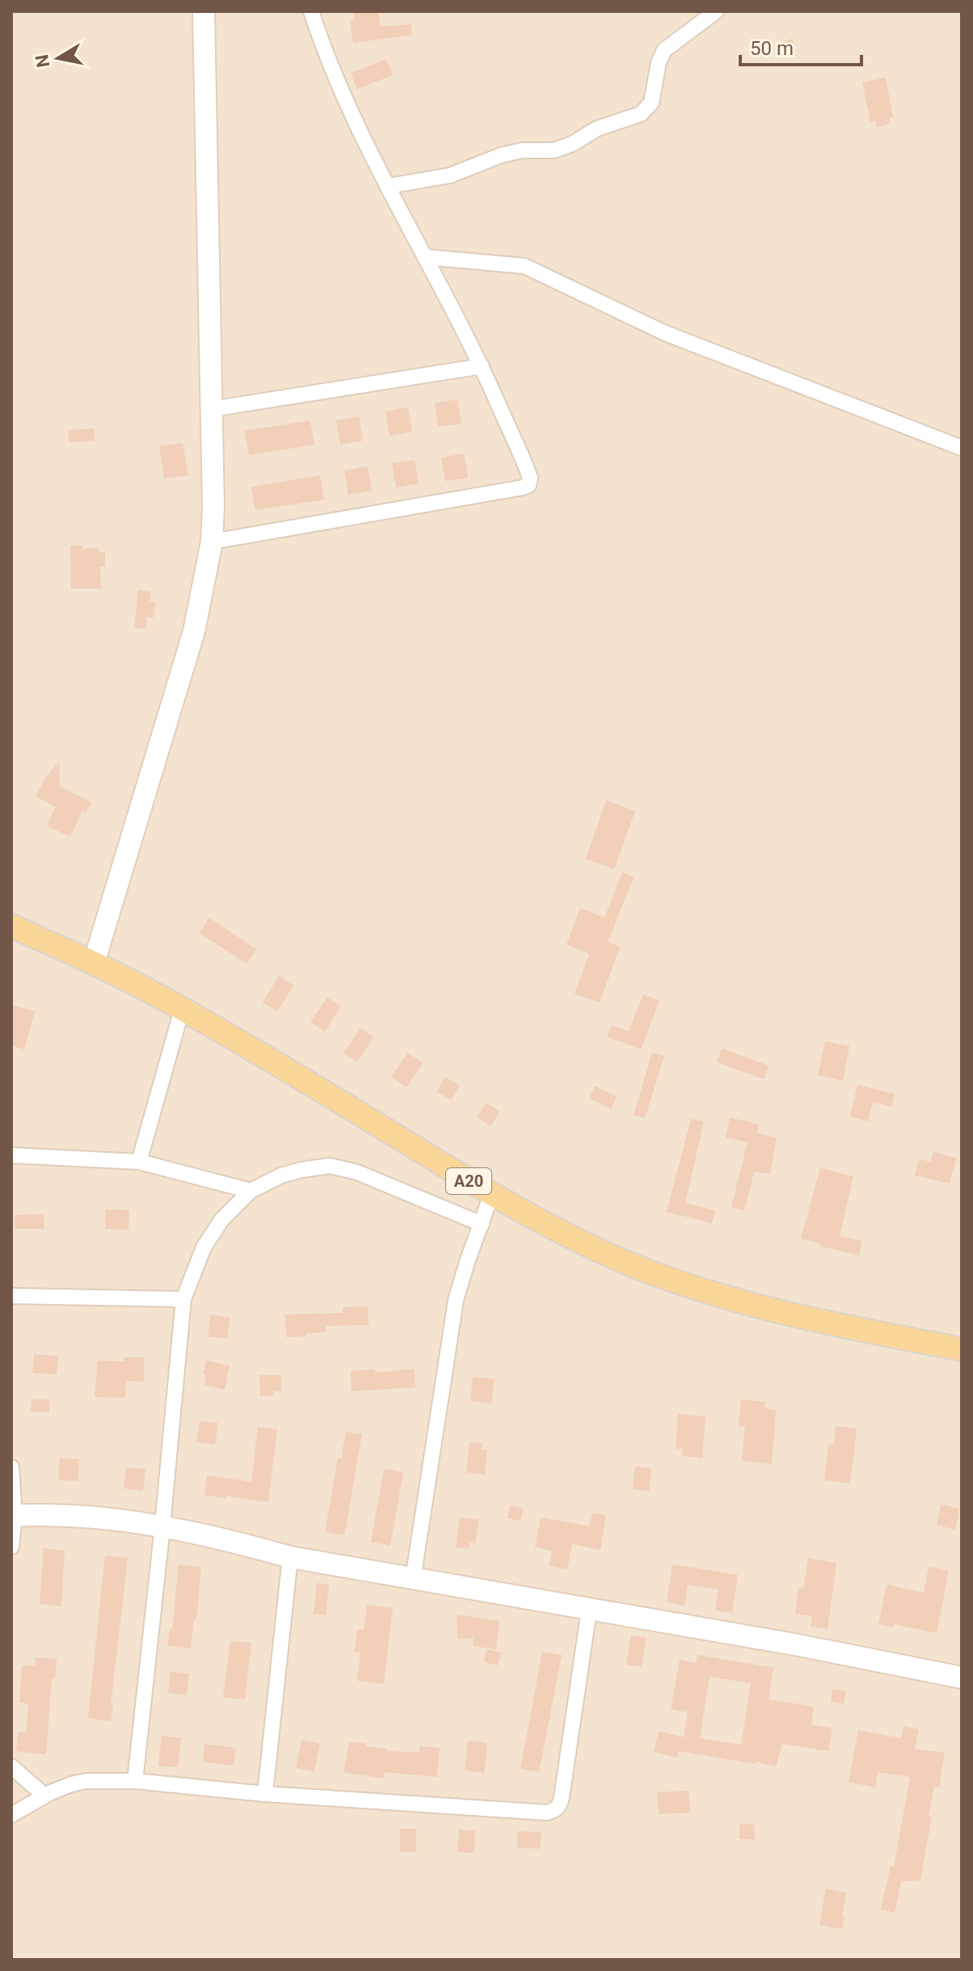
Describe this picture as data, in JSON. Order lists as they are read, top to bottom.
{
  "streets": {
    "main road": ["A20"]
  },
  "scale_bar": "50 m",
  "north": "left"
}
